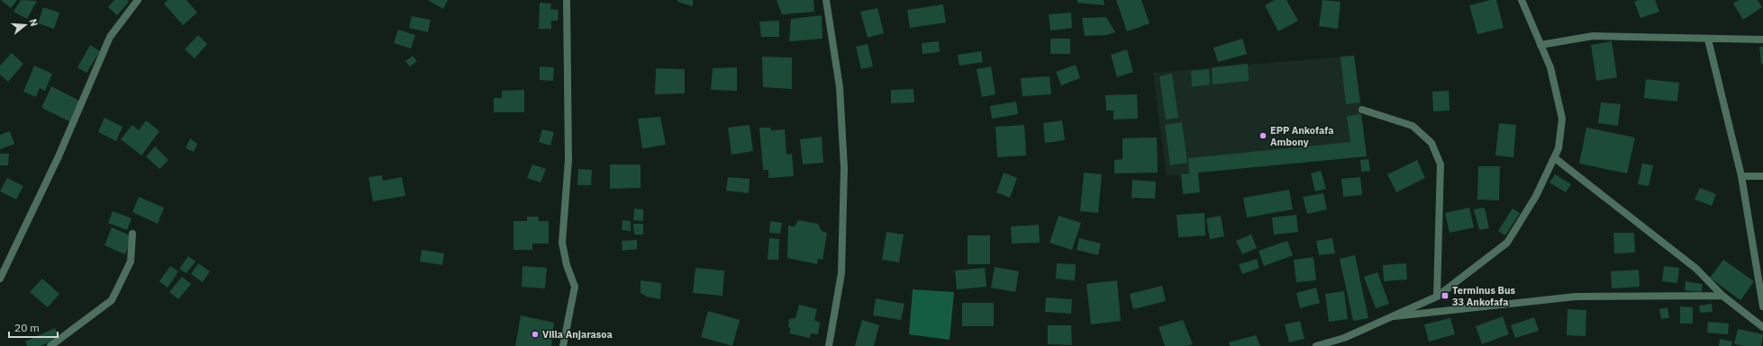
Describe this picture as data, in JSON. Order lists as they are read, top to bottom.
{
  "places": {
    "other": ["EPP Ankofafa Ambony", "Villa Anjarasoa"],
    "transit": ["Terminus Bus 33 Ankofafa"]
  },
  "scale_bar": "20 m",
  "north": "right"
}
